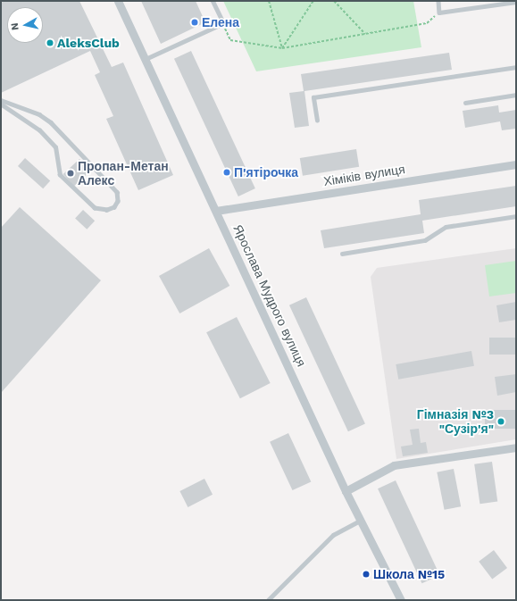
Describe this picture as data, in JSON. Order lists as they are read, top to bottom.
{
  "streets": {
    "street": ["Хіміків вулиця", "Ярослава Мудрого вулиця"]
  },
  "crossings": [
    ["Хіміків вулиця", "Ярослава Мудрого вулиця"]
  ],
  "places": [
    "Елена",
    "AleksClub",
    "П'ятірочка",
    "Пропан-Метан Алекс",
    "Гімназія №3 \"Сузір'я\"",
    "Школа №15"
  ],
  "north": "left"
}
